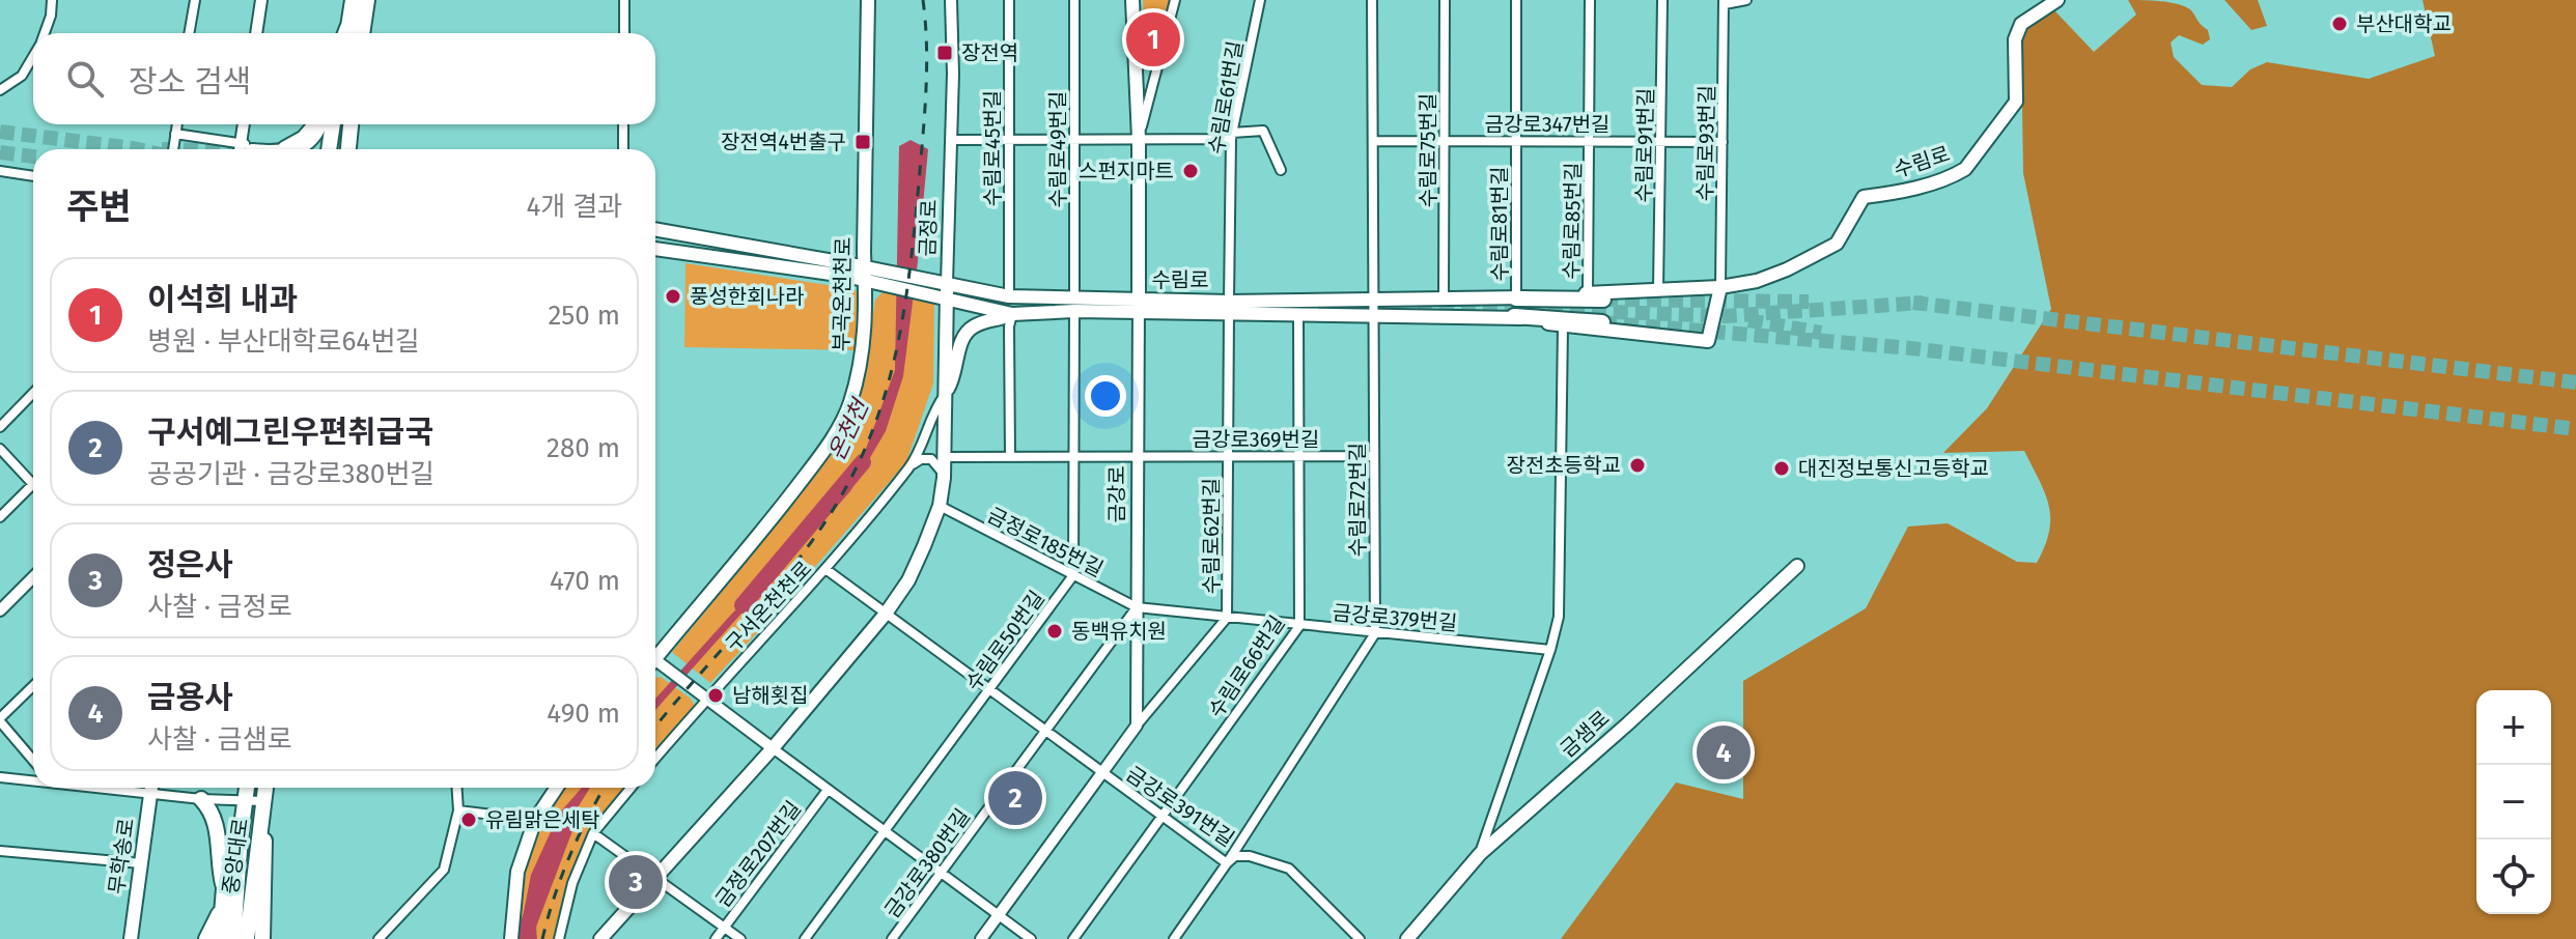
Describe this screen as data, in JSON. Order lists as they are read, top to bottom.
{
  "streets": {
    "main road": [
      "수림로",
      "금정로",
      "부곡온천천로",
      "금강로",
      "금샘로",
      "무학송로",
      "중앙대로"
    ],
    "street": [
      "수림로61번길",
      "금강로347번길",
      "수림로93번길",
      "수림로91번길",
      "수림로45번길",
      "수림로49번길",
      "수림로75번길",
      "수림로85번길",
      "수림로81번길",
      "금강로369번길",
      "수림로72번길",
      "수림로62번길",
      "금정로185번길",
      "구서온천천로",
      "금강로379번길",
      "수림로50번길",
      "수림로66번길",
      "금강로391번길",
      "금정로207번길",
      "금강로380번길"
    ]
  },
  "crossings": [
    ["수림로61번길", "수림로"],
    ["수림로61번길", "수림로62번길"],
    ["금강로347번길", "수림로93번길"],
    ["금강로347번길", "수림로91번길"],
    ["금강로347번길", "수림로75번길"],
    ["금강로347번길", "수림로85번길"],
    ["금강로347번길", "수림로81번길"],
    ["금강로347번길", "수림로72번길"],
    ["수림로93번길", "수림로"],
    ["수림로91번길", "수림로"],
    ["수림로45번길", "수림로"],
    ["수림로49번길", "수림로"],
    ["수림로75번길", "수림로"],
    ["수림로", "수림로85번길"],
    ["수림로", "수림로81번길"],
    ["수림로", "금정로"],
    ["수림로", "부곡온천천로"],
    ["수림로", "금강로"],
    ["수림로", "수림로72번길"],
    ["수림로", "수림로62번길"],
    ["수림로", "수림로66번길"],
    ["금정로", "금정로185번길"],
    ["금정로", "구서온천천로"],
    ["금정로", "금강로391번길"],
    ["금정로", "금정로207번길"],
    ["금강로369번길", "금강로"],
    ["금강로369번길", "수림로72번길"],
    ["금강로369번길", "수림로62번길"],
    ["금강로369번길", "수림로66번길"],
    ["금강로", "수림로62번길"],
    ["금강로", "금정로185번길"],
    ["금강로", "금강로379번길"],
    ["금강로", "금강로380번길"],
    ["수림로72번길", "금강로379번길"],
    ["수림로62번길", "금강로379번길"],
    ["금정로185번길", "금강로379번길"],
    ["금정로185번길", "수림로50번길"],
    ["금정로185번길", "금강로380번길"],
    ["구서온천천로", "금강로391번길"],
    ["금강로379번길", "수림로66번길"],
    ["금강로379번길", "금강로380번길"],
    ["수림로50번길", "금강로391번길"],
    ["수림로50번길", "금정로207번길"],
    ["수림로66번길", "금강로391번길"],
    ["금강로391번길", "금강로380번길"],
    ["금정로207번길", "금강로380번길"]
  ],
  "water": ["온천천"],
  "places": {
    "other": [
      "부산대학교",
      "스펀지마트",
      "풍성한회나라",
      "장전초등학교",
      "대진정보통신고등학교",
      "동백유치원",
      "남해횟집",
      "유림맑은세탁"
    ],
    "transit": ["장전역", "장전역4번출구"]
  },
  "page": {
    "pins": [
      "1",
      "4",
      "2",
      "3"
    ],
    "search": "장소 검색",
    "heading": ["주변", "4개 결과"],
    "list": [
      {
        "mark": "1",
        "name": "이석희 내과",
        "note": "병원 · 부산대학로64번길",
        "value": "250 m"
      },
      {
        "mark": "2",
        "name": "구서예그린우편취급국",
        "note": "공공기관 · 금강로380번길",
        "value": "280 m"
      },
      {
        "mark": "3",
        "name": "정은사",
        "note": "사찰 · 금정로",
        "value": "470 m"
      },
      {
        "mark": "4",
        "name": "금용사",
        "note": "사찰 · 금샘로",
        "value": "490 m"
      }
    ],
    "map_buttons": ["+", "−"]
  }
}
